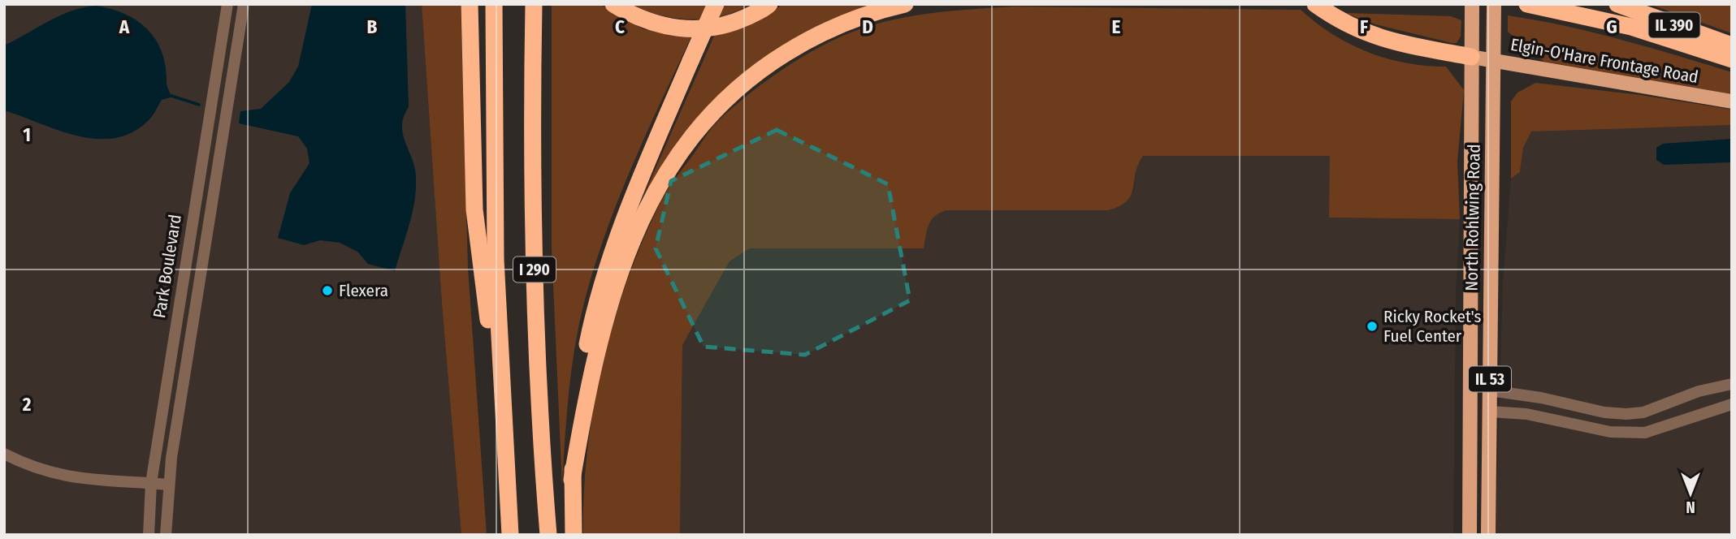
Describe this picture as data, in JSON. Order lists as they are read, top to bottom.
{
  "streets": {
    "highway": ["IL 390", "I 290"],
    "main road": ["Elgin-O'Hare Frontage Road", "North Rohlwing Road", "IL 53"],
    "street": ["Park Boulevard"]
  },
  "crossings": [
    ["Elgin-O'Hare Frontage Road", "North Rohlwing Road"]
  ],
  "places": ["Flexera", "Ricky Rocket's Fuel Center"],
  "north": "bottom",
  "grid": {
    "columns": [
      "A",
      "B",
      "C",
      "D",
      "E",
      "F",
      "G"
    ],
    "rows": ["1", "2"]
  }
}
